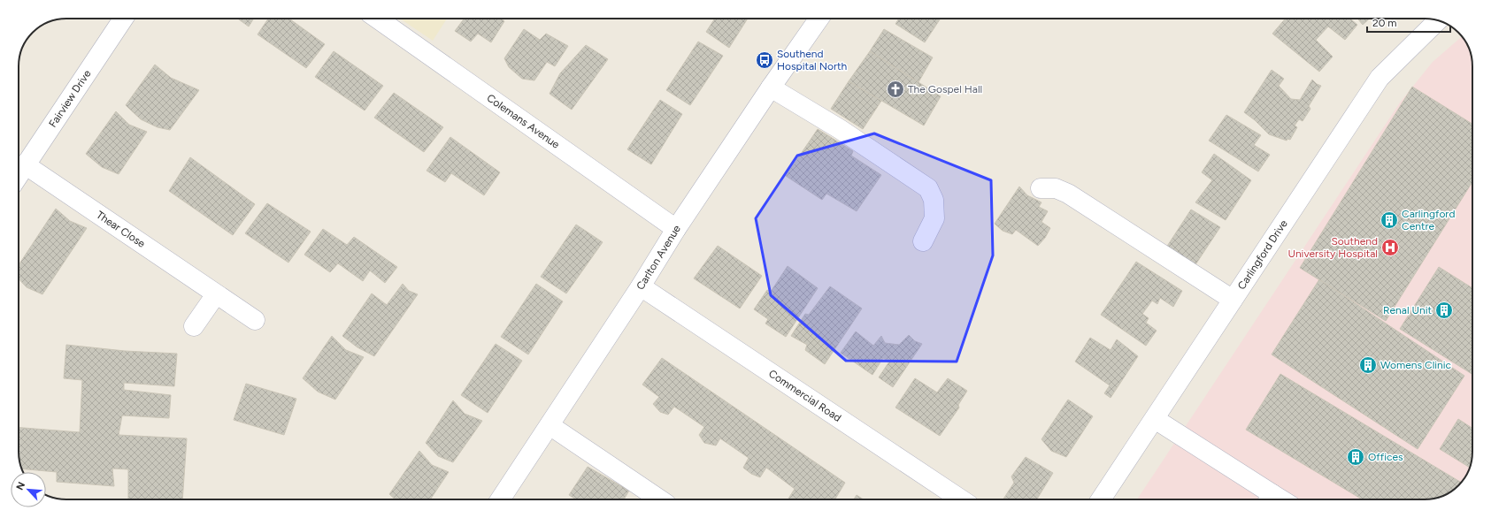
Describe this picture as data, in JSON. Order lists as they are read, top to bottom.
{
  "streets": {
    "street": [
      "Fairview Drive",
      "Colemans Avenue",
      "Thear Close",
      "Carlingford Drive",
      "Carlton Avenue",
      "Commercial Road"
    ]
  },
  "crossings": [
    ["Fairview Drive", "Thear Close"],
    ["Colemans Avenue", "Carlton Avenue"],
    ["Carlton Avenue", "Commercial Road"]
  ],
  "places": {
    "bus stop": ["Southend Hospital North"],
    "church": ["The Gospel Hall"],
    "building": [
      "Carlingford Centre",
      "Renal Unit",
      "Womens Clinic",
      "Offices"
    ],
    "hospital": ["Southend University Hospital"]
  },
  "scale_bar": "20 m",
  "north": "top left"
}
